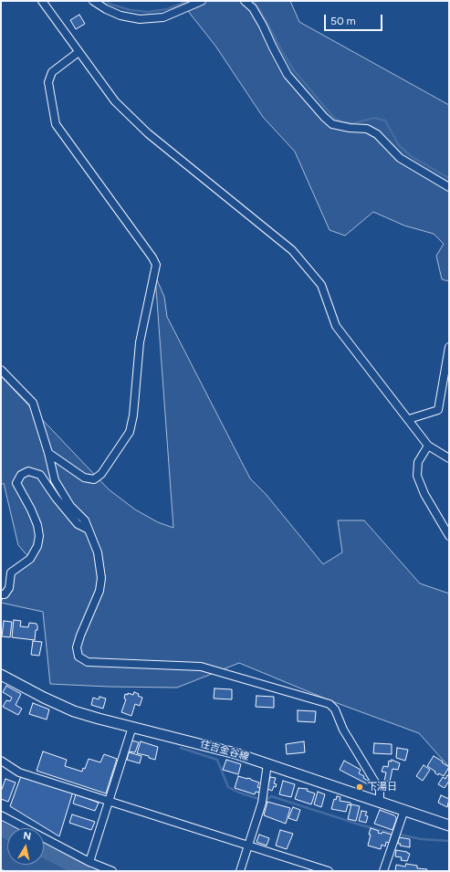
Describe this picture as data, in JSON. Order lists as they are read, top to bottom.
{
  "streets": {
    "main road": ["住吉金谷線"]
  },
  "places": ["下湯日"],
  "scale_bar": "50 m",
  "north": "top"
}
